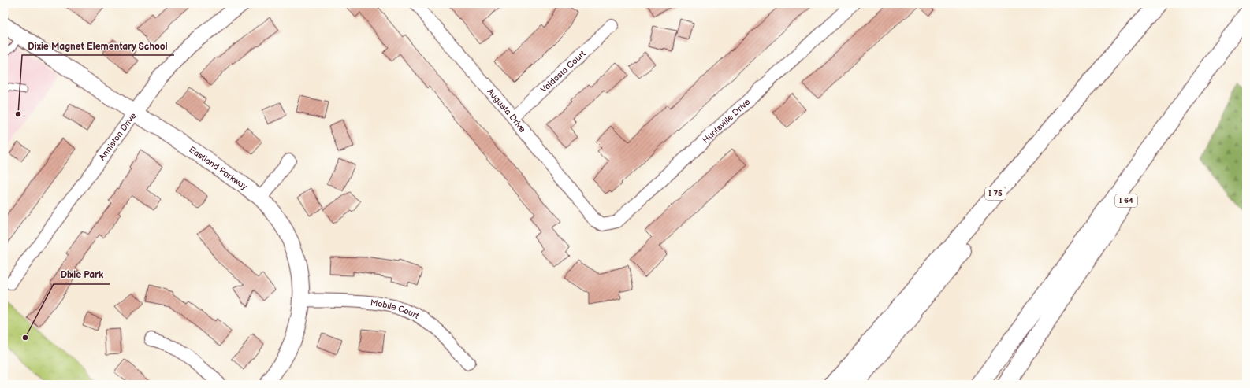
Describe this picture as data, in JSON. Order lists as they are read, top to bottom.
{
  "streets": {
    "highway": ["I 75", "I 64"],
    "street": [
      "Valdosta Court",
      "Augusta Drive",
      "Huntsville Drive",
      "Anniston Drive",
      "Eastland Parkway",
      "Mobile Court"
    ]
  },
  "crossings": [
    ["Valdosta Court", "Augusta Drive"],
    ["Augusta Drive", "Huntsville Drive"],
    ["Anniston Drive", "Eastland Parkway"],
    ["Eastland Parkway", "Mobile Court"]
  ],
  "places": ["Dixie Magnet Elementary School", "Dixie Park"]
}
